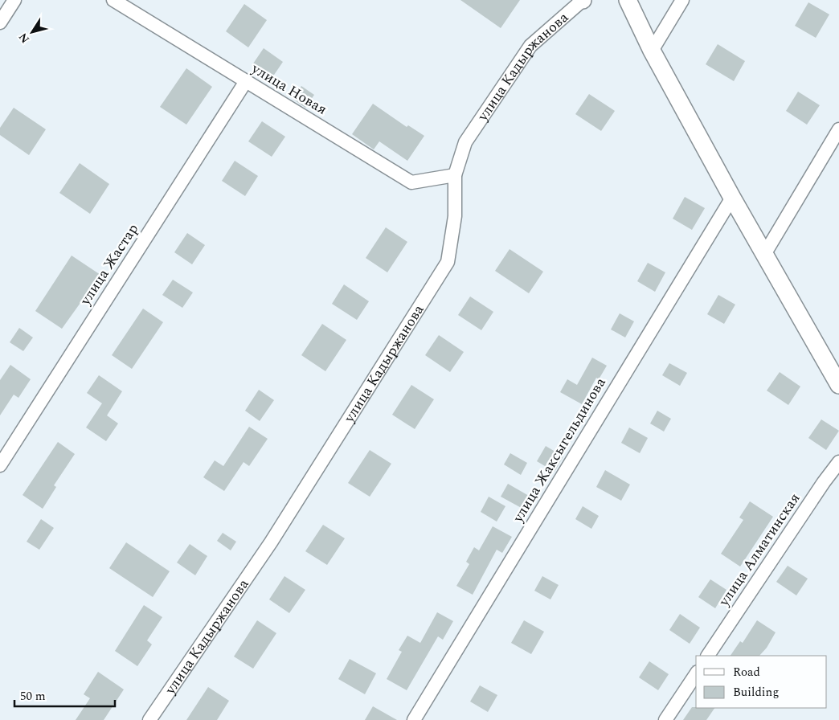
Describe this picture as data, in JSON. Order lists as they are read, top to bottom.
{
  "streets": {
    "street": [
      "улица Кадыржанова",
      "улица Новая",
      "улица Жастар",
      "улица Жаксыгельдинова",
      "улица Алматинская"
    ]
  },
  "crossings": [
    ["улица Кадыржанова", "улица Новая"],
    ["улица Новая", "улица Жастар"]
  ],
  "legend": ["Road", "Building"],
  "scale_bar": "50 m",
  "north": "bottom left"
}
